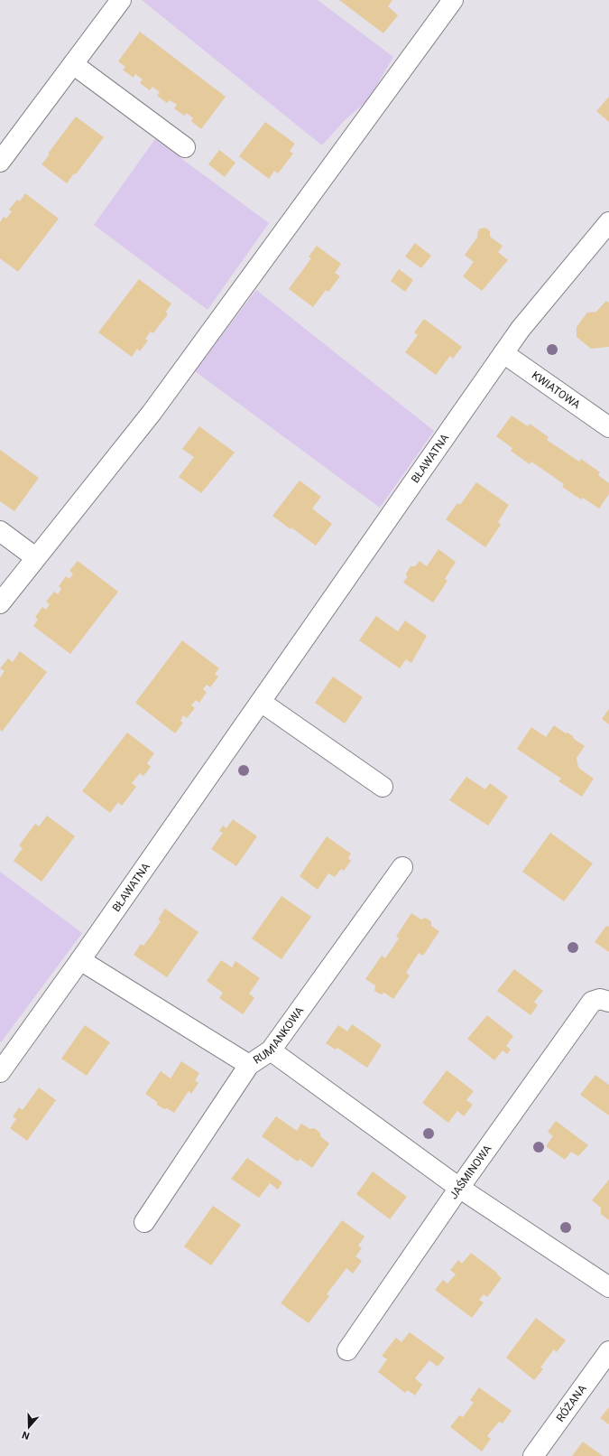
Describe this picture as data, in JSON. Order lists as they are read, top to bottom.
{
  "streets": {
    "street": [
      "KWIATOWA",
      "BŁAWATNA",
      "RUMIANKOWA",
      "JAŚMINOWA",
      "RÓŻANA"
    ]
  },
  "crossings": [
    ["KWIATOWA", "BŁAWATNA"]
  ],
  "north": "bottom"
}
